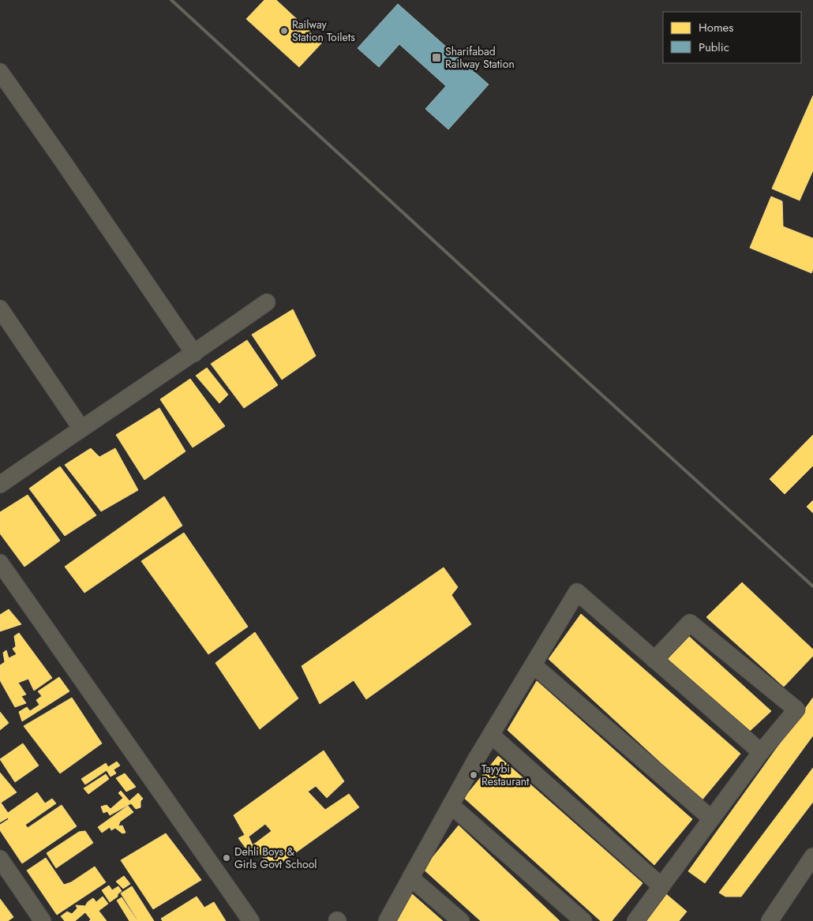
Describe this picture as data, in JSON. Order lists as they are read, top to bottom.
{
  "places": {
    "other": ["Railway Station Toilets", "Tayybi Restaurant", "Dehli Boys & Girls Govt School"],
    "transit": ["Sharifabad Railway Station"]
  },
  "legend": ["Homes", "Public"]
}
